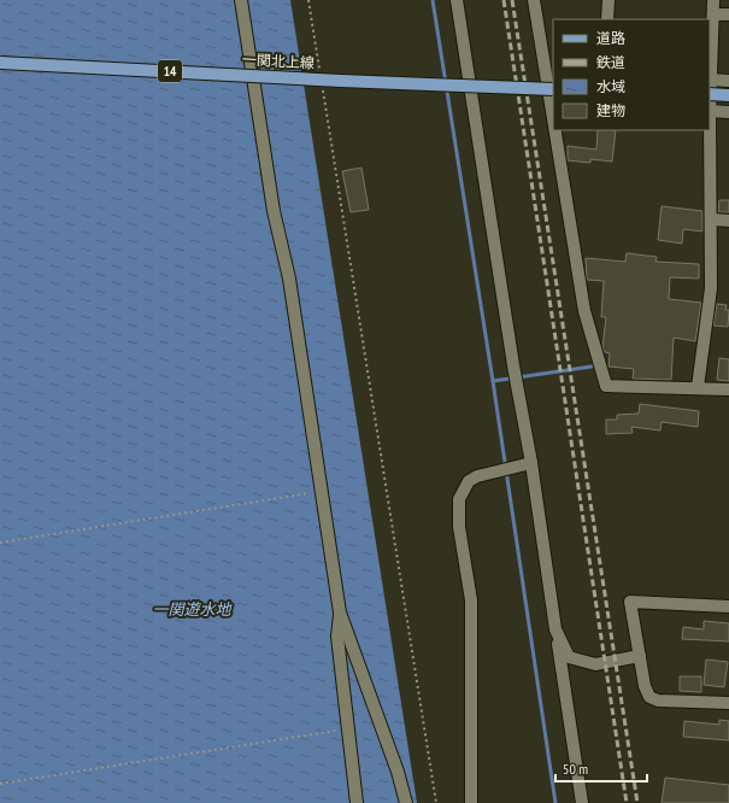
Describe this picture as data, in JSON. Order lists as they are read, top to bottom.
{
  "streets": {
    "main road": ["一関北上線", "14"]
  },
  "water": ["一関遊水地"],
  "legend": [
    "道路",
    "鉄道",
    "水域",
    "建物"
  ],
  "scale_bar": "50 m"
}
